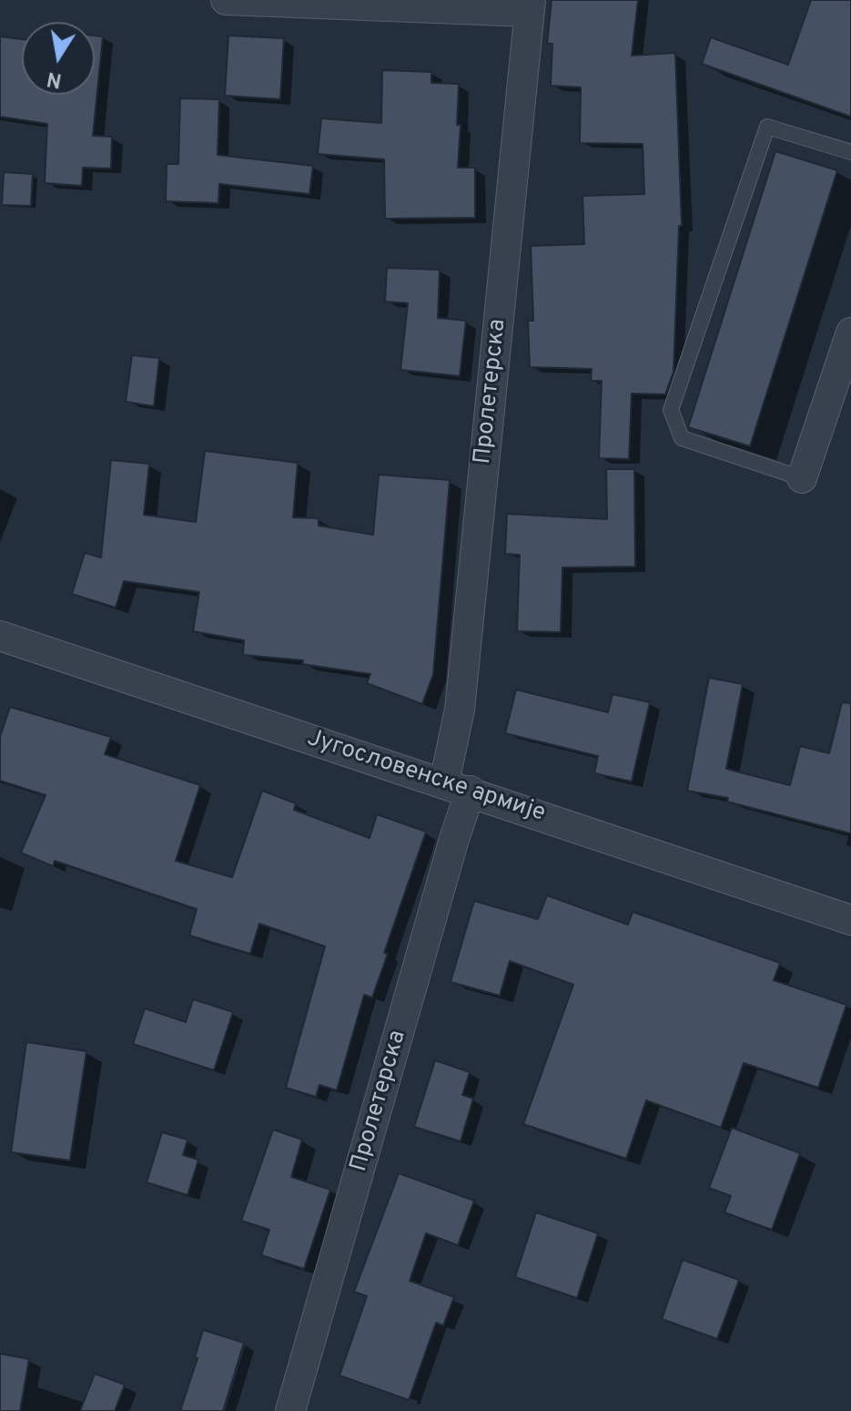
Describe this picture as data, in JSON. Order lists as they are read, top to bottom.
{
  "streets": {
    "street": ["Пролетерска", "Југословенске армије"]
  },
  "crossings": [
    ["Пролетерска", "Југословенске армије"]
  ],
  "north": "bottom"
}
